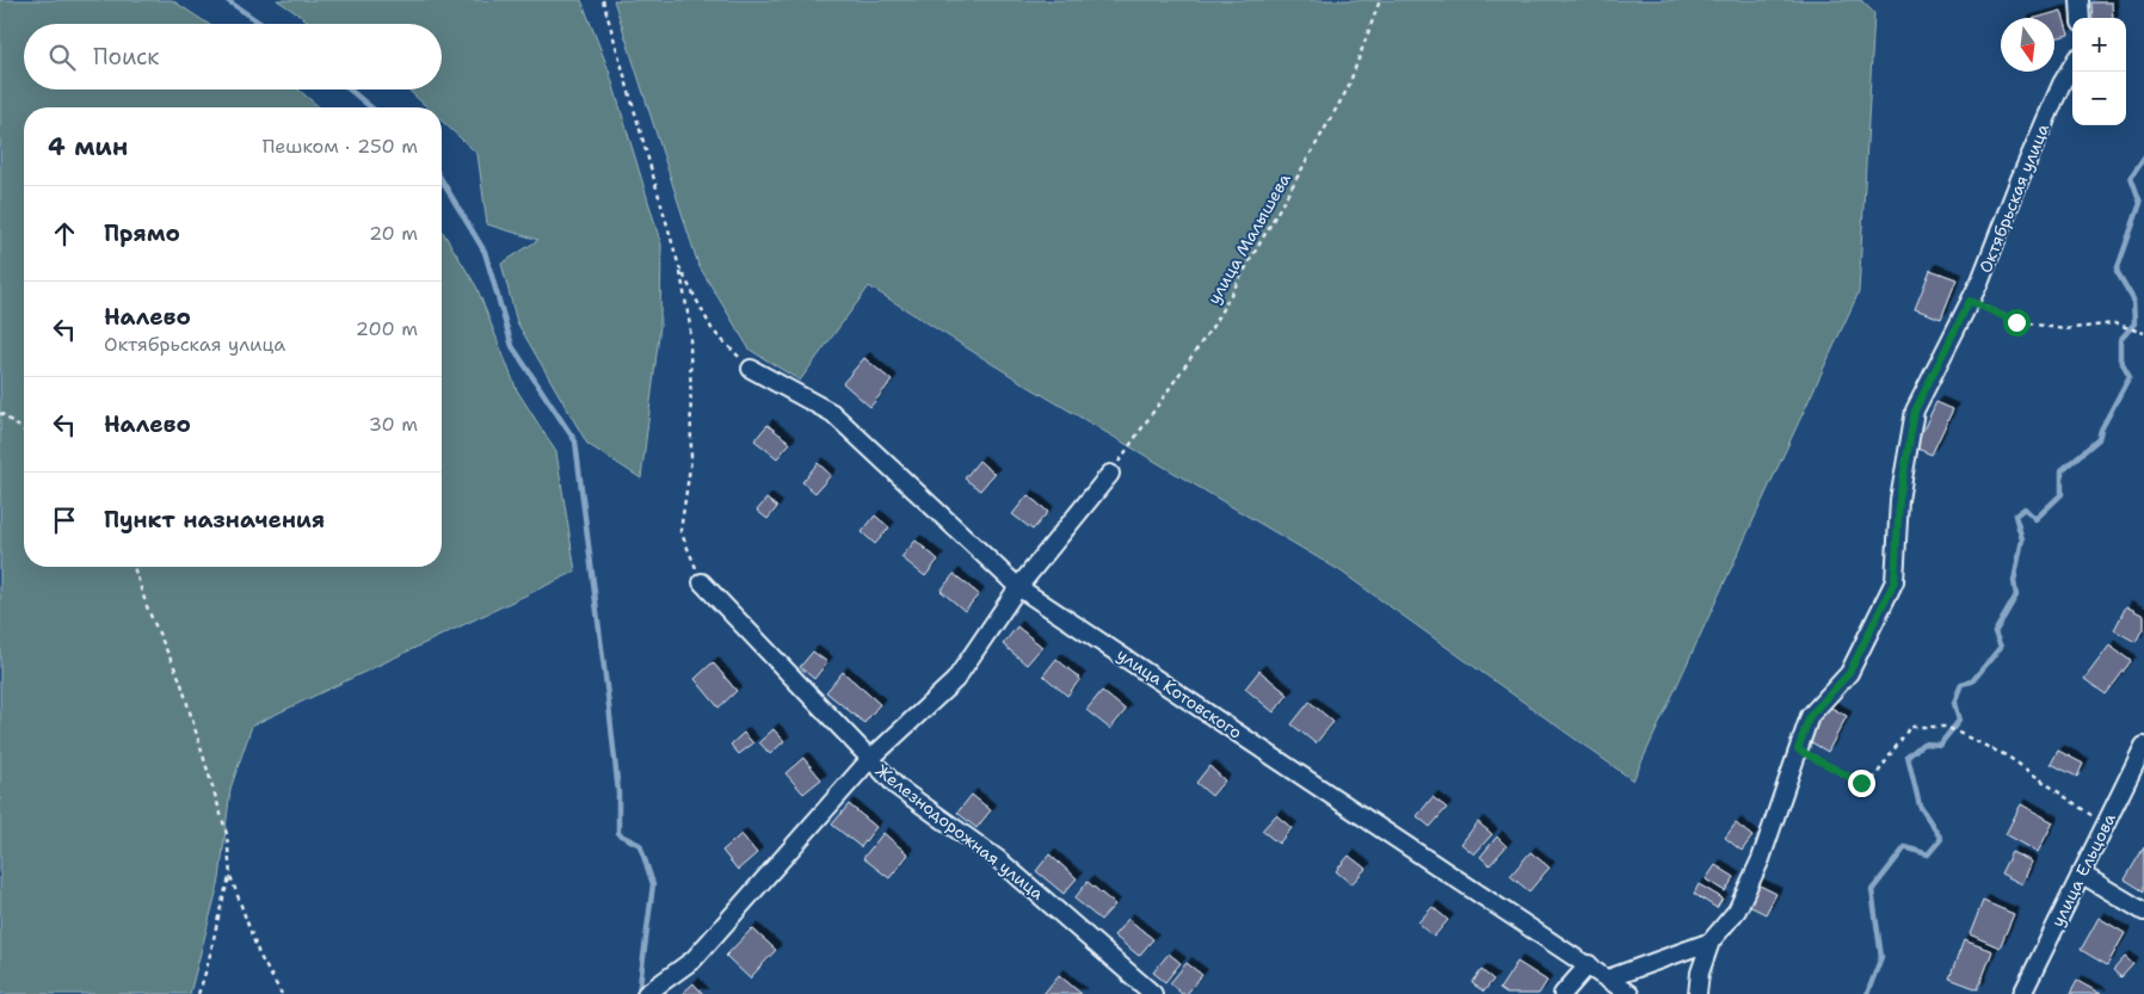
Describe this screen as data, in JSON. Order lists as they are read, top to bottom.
{
  "streets": {
    "street": [
      "Октябрьская улица",
      "улица Котовского",
      "Железнодорожная улица",
      "улица Ельцова"
    ],
    "path": ["улица Малышева"]
  },
  "north": "bottom",
  "page": {
    "map_buttons": ["+", "−"],
    "search": "Поиск",
    "heading": ["4 мин", "Пешком · 250 m"],
    "list": [
      ["Прямо", "20 m"],
      ["Налево", "Октябрьская улица", "200 m"],
      ["Налево", "30 m"],
      "Пункт назначения"
    ]
  }
}
